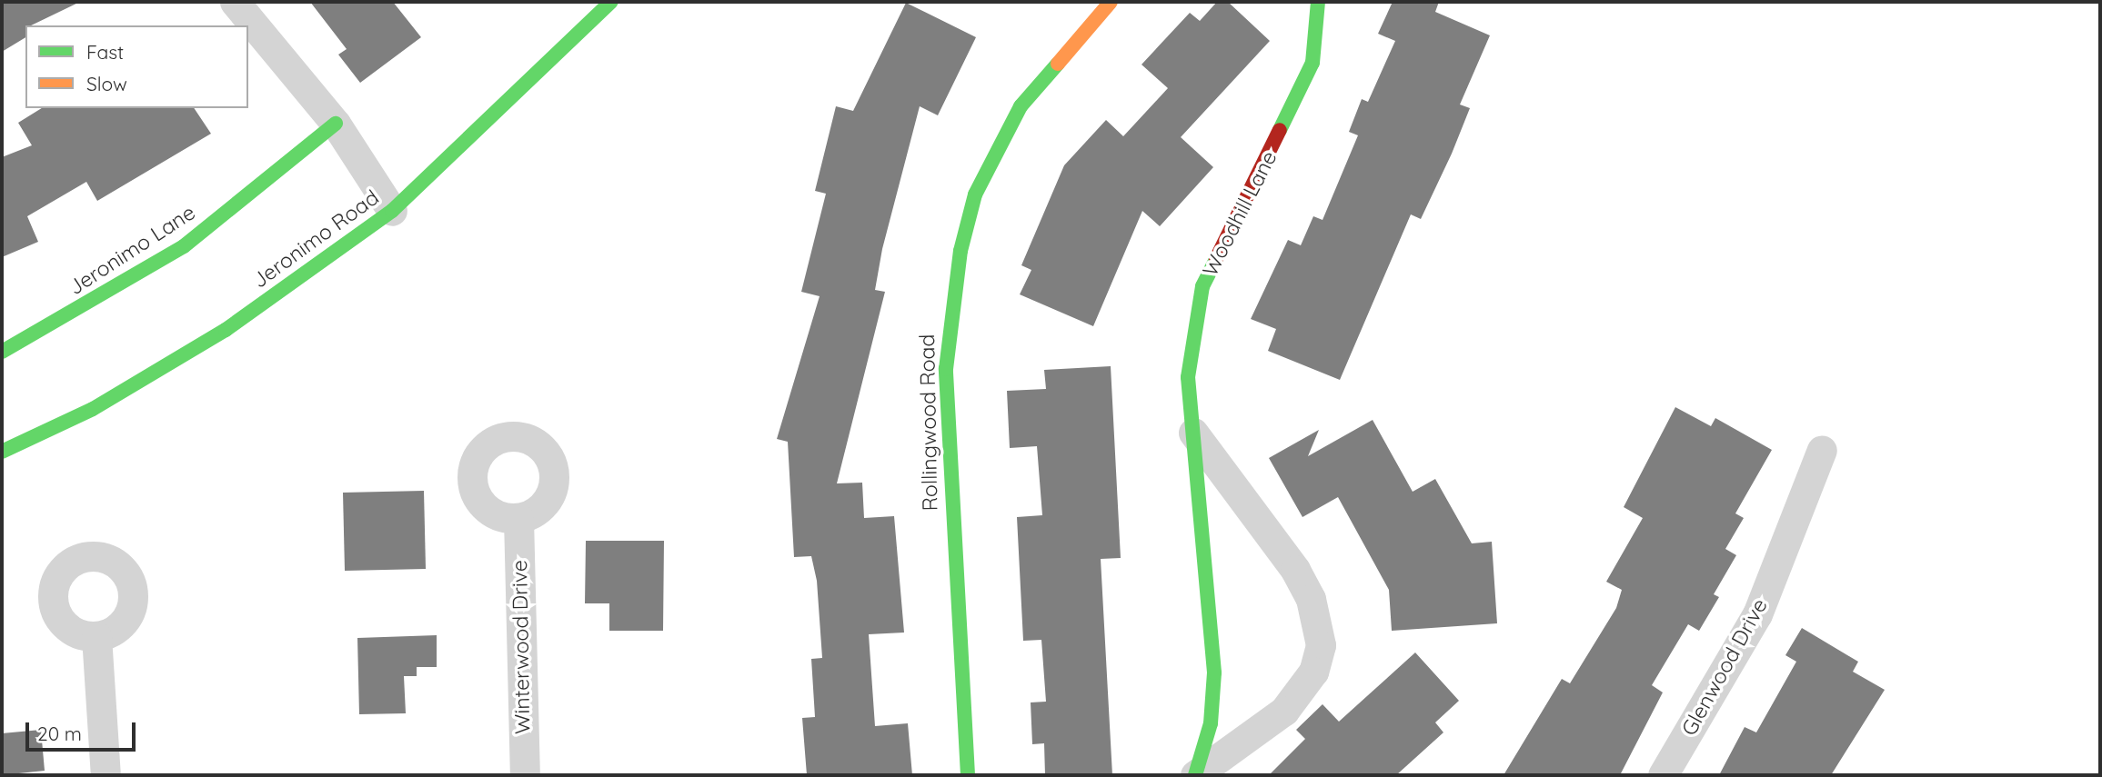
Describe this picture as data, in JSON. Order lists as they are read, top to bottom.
{
  "streets": {
    "street": [
      "Woodhill Lane",
      "Jeronimo Road",
      "Jeronimo Lane",
      "Rollingwood Road",
      "Winterwood Drive",
      "Glenwood Drive"
    ]
  },
  "legend": ["Fast", "Slow"],
  "scale_bar": "20 m"
}
